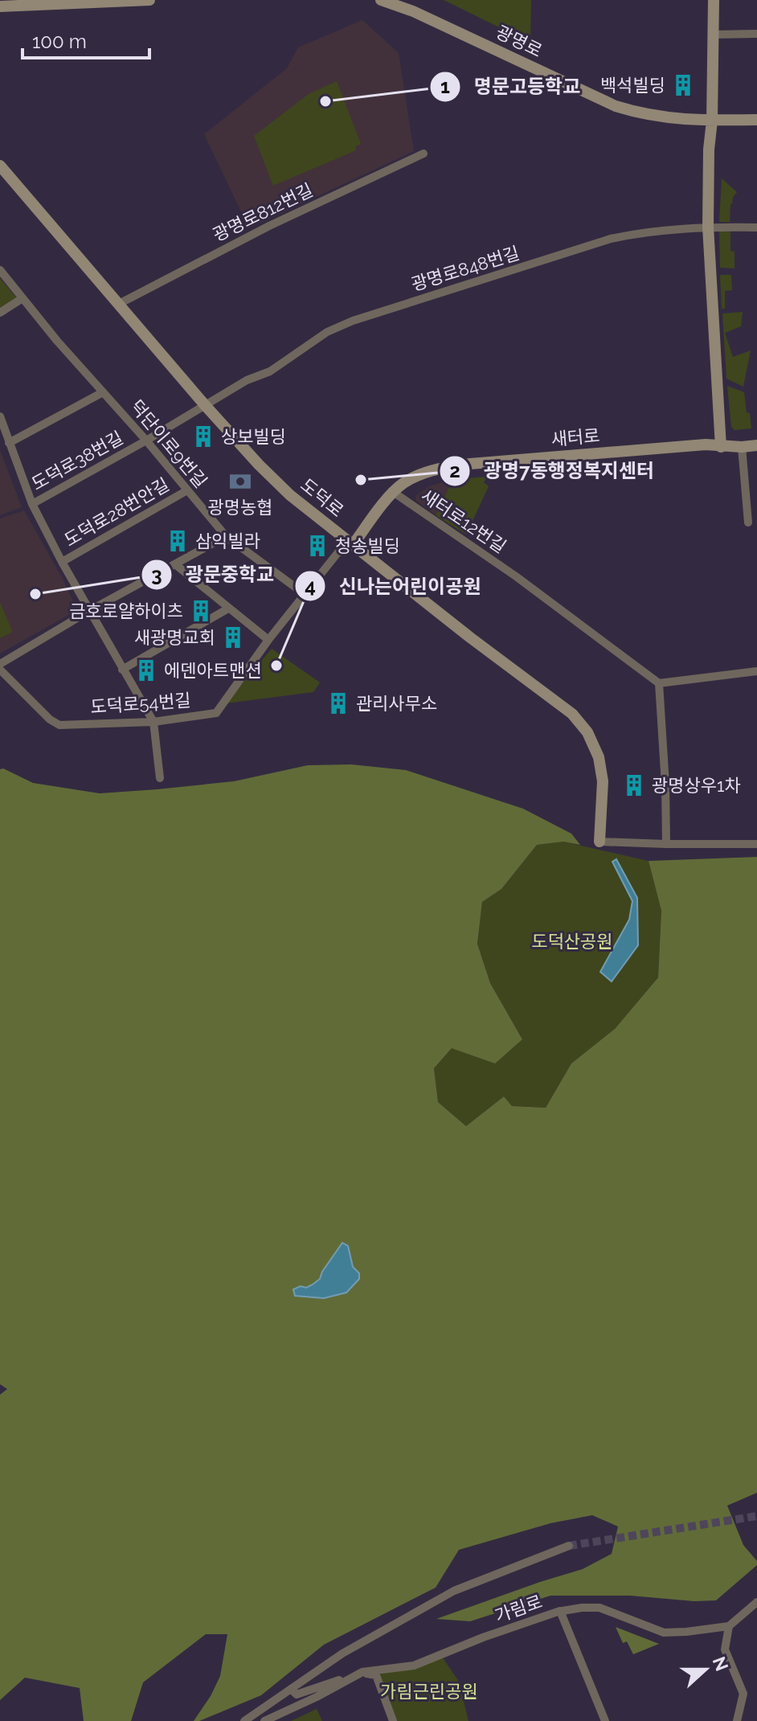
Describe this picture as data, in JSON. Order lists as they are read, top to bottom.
{
  "streets": {
    "street": [
      "광명로",
      "광명로812번길",
      "광명로848번길",
      "새터로",
      "덕단이로9번길",
      "도덕로38번길",
      "도덕로",
      "도덕로28번안길",
      "새터로12번길",
      "도덕로54번길",
      "가림로"
    ]
  },
  "crossings": [
    ["광명로812번길", "도덕로"],
    ["광명로848번길", "도덕로38번길"],
    ["광명로848번길", "도덕로"],
    ["새터로", "도덕로"],
    ["새터로", "새터로12번길"],
    ["새터로", "도덕로54번길"],
    ["덕단이로9번길", "도덕로38번길"],
    ["덕단이로9번길", "도덕로28번안길"],
    ["덕단이로9번길", "도덕로54번길"],
    ["도덕로38번길", "도덕로"],
    ["도덕로38번길", "도덕로28번안길"],
    ["도덕로", "도덕로54번길"],
    ["도덕로28번안길", "도덕로54번길"]
  ],
  "parks": ["도덕산공원", "가림근린공원"],
  "places": {
    "building": [
      "백석빌딩",
      "상보빌딩",
      "삼익빌라",
      "청송빌딩",
      "금호로얄하이츠",
      "새광명교회",
      "에덴아트맨션",
      "관리사무소",
      "광명상우1차"
    ],
    "other": [
      "명문고등학교",
      "광명7동행정복지센터",
      "광문중학교",
      "신나는어린이공원"
    ],
    "bank": ["광명농협"]
  },
  "scale_bar": "100 m",
  "north": "right"
}
